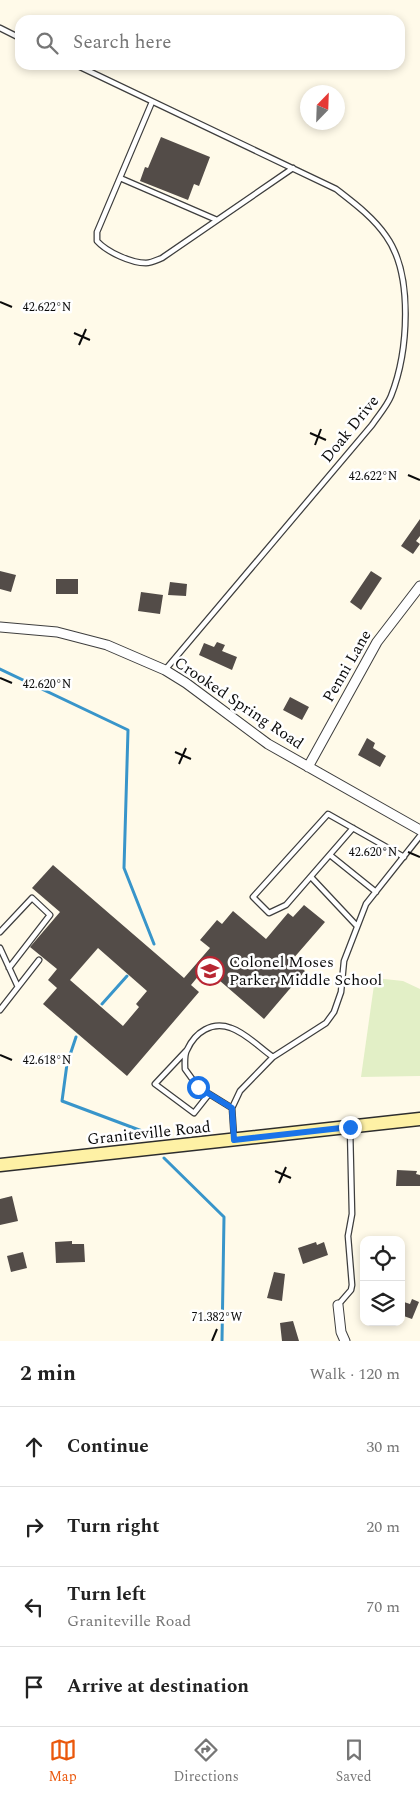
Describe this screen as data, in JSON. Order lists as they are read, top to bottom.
{
  "streets": {
    "main road": ["Graniteville Road"],
    "street": ["Penni Lane", "Crooked Spring Road"],
    "lane": ["Doak Drive"]
  },
  "crossings": [
    ["Doak Drive", "Crooked Spring Road"],
    ["Penni Lane", "Crooked Spring Road"]
  ],
  "places": {
    "school or university": ["Colonel Moses Parker Middle School"]
  },
  "north": "top right",
  "page": {
    "search": "Search here",
    "heading": ["2 min", "Walk · 120 m"],
    "list": [
      ["Continue", "30 m"],
      ["Turn right", "20 m"],
      ["Turn left", "Graniteville Road", "70 m"],
      "Arrive at destination"
    ],
    "nav": ["Map", "Directions", "Saved"]
  },
  "coordinates": [
    "42.622°N",
    "42.620°N",
    "42.618°N",
    "71.382°W"
  ]
}
